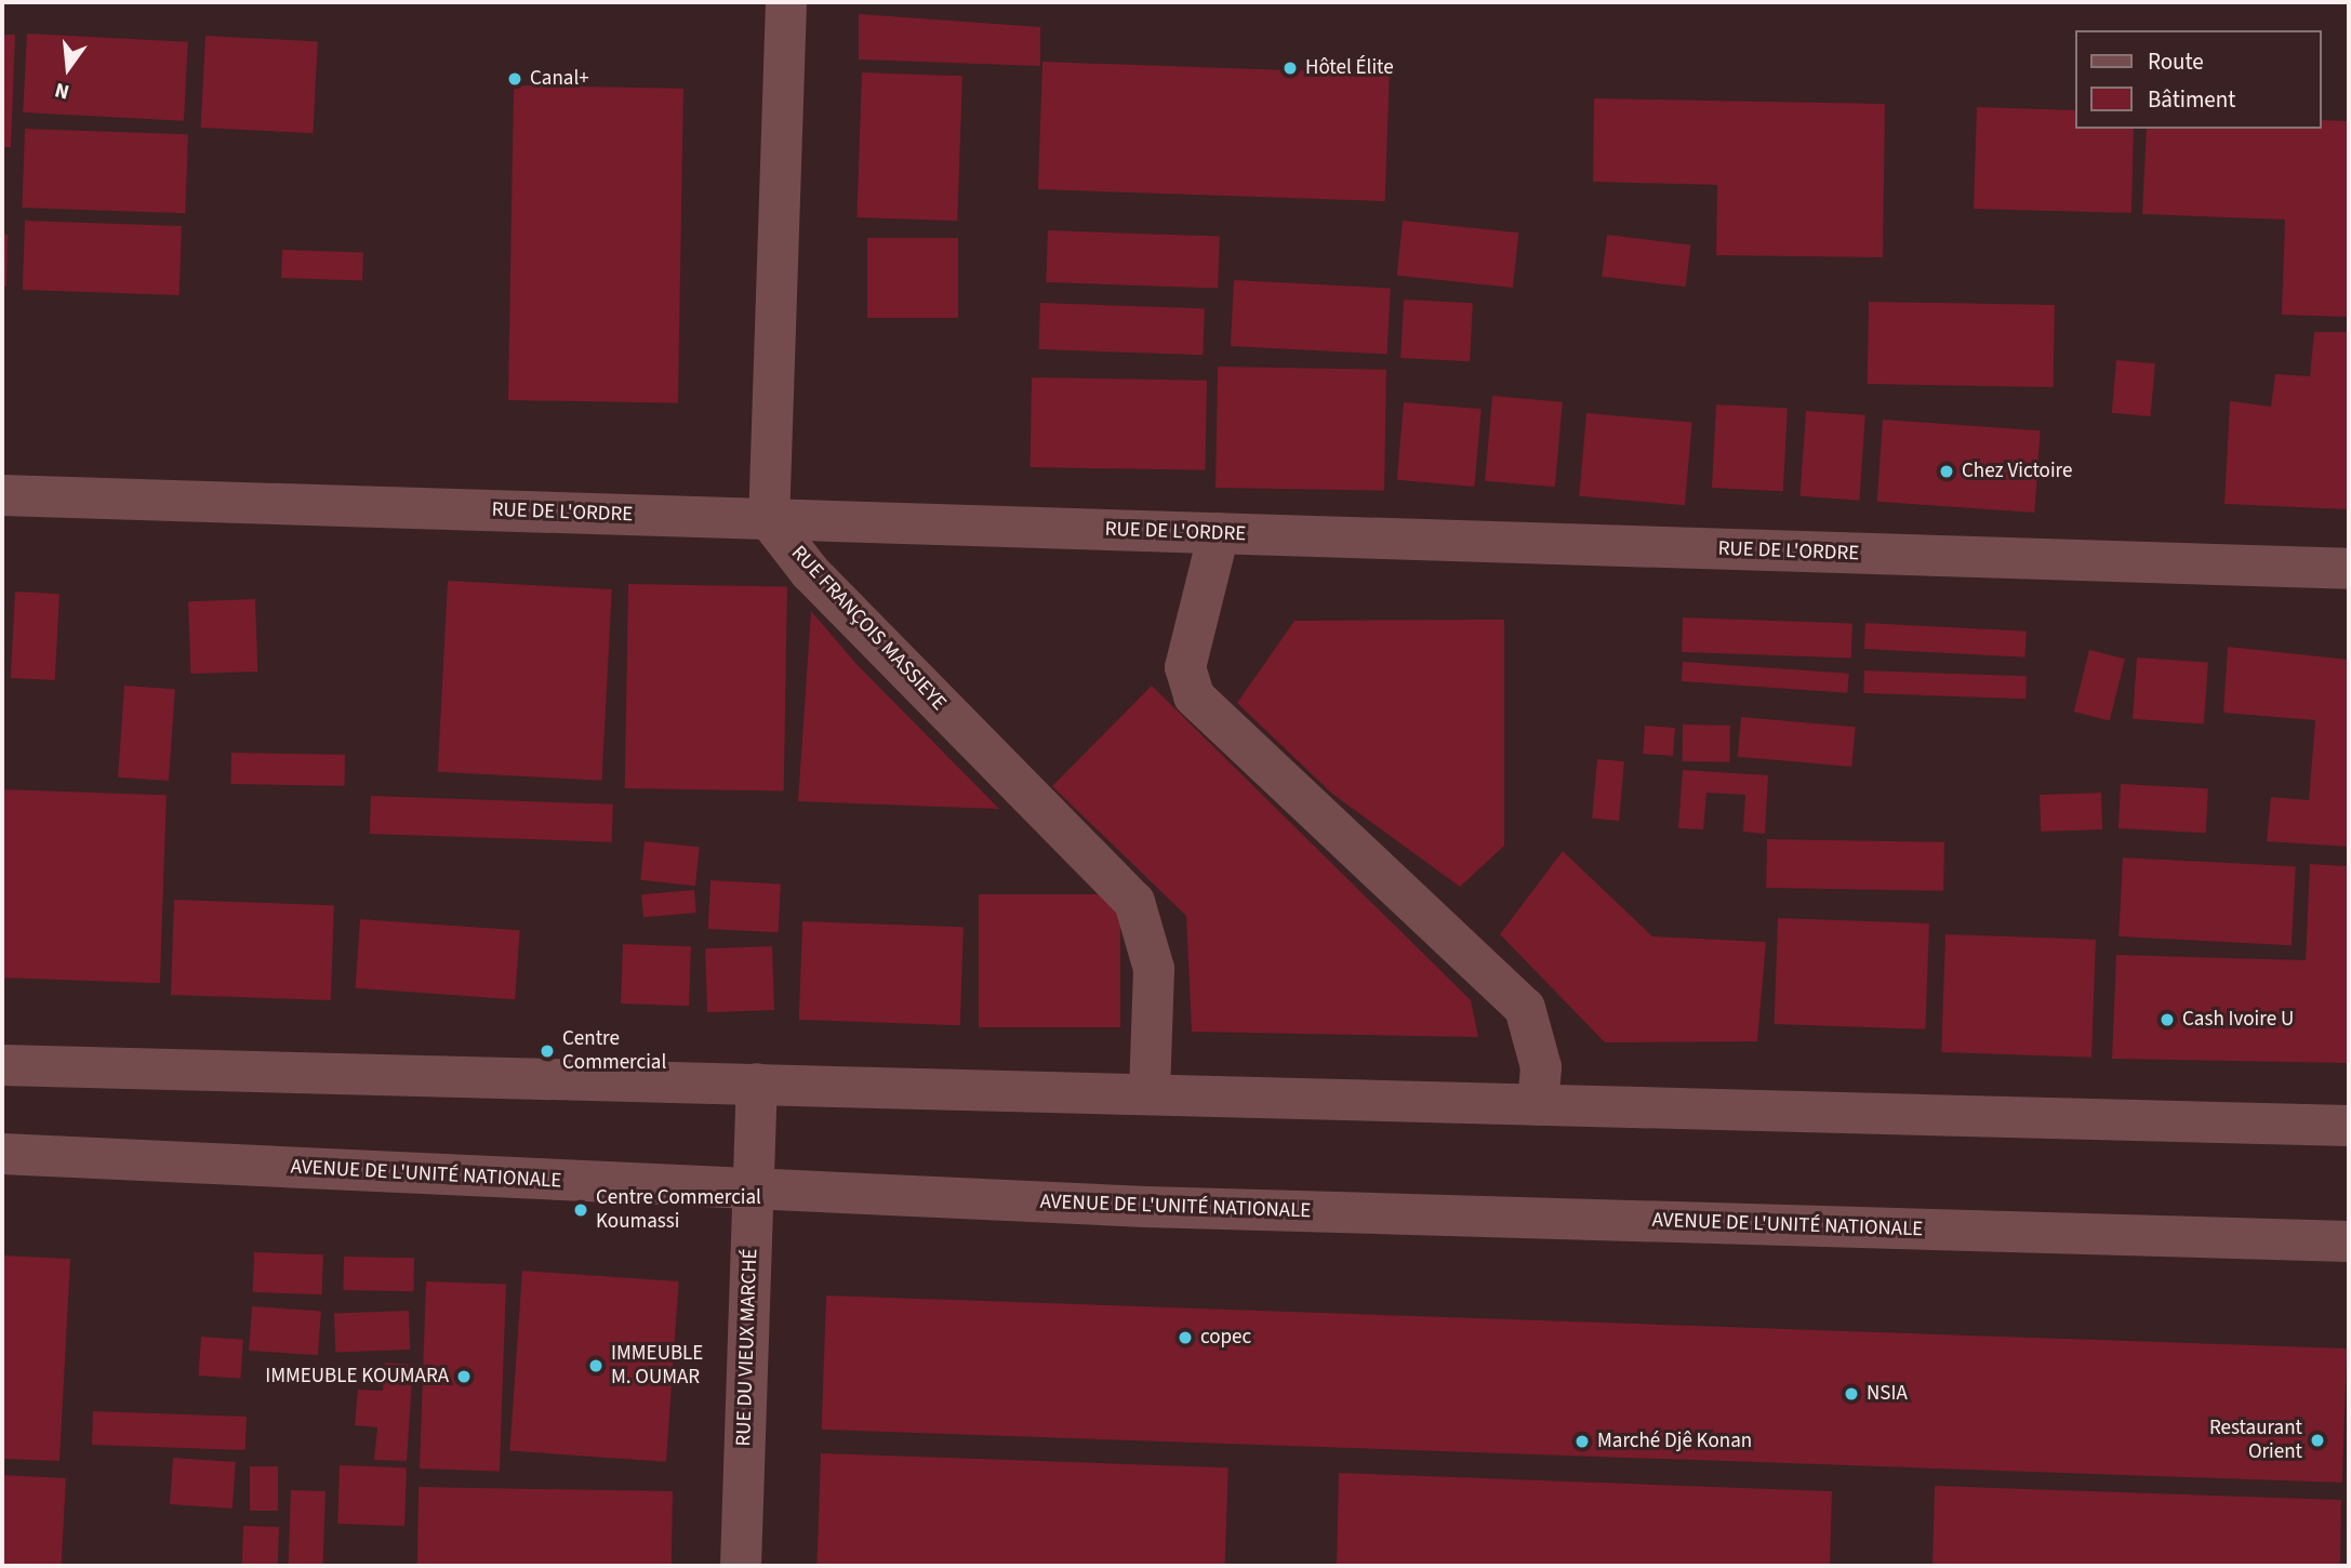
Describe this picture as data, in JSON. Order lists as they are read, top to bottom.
{
  "streets": {
    "street": [
      "RUE DE L'ORDRE",
      "RUE FRANÇOIS MASSIEYE",
      "AVENUE DE L'UNITÉ NATIONALE",
      "RUE DU VIEUX MARCHÉ"
    ]
  },
  "crossings": [
    ["RUE DE L'ORDRE", "RUE FRANÇOIS MASSIEYE"],
    ["AVENUE DE L'UNITÉ NATIONALE", "RUE DU VIEUX MARCHÉ"]
  ],
  "places": [
    "Hôtel Élite",
    "Canal+",
    "Chez Victoire",
    "Cash Ivoire U",
    "Centre Commercial",
    "Centre Commercial Koumassi",
    "copec",
    "IMMEUBLE M. OUMAR",
    "IMMEUBLE KOUMARA",
    "NSIA",
    "Restaurant Orient",
    "Marché Djê Konan"
  ],
  "legend": ["Route", "Bâtiment"],
  "north": "bottom"
}
